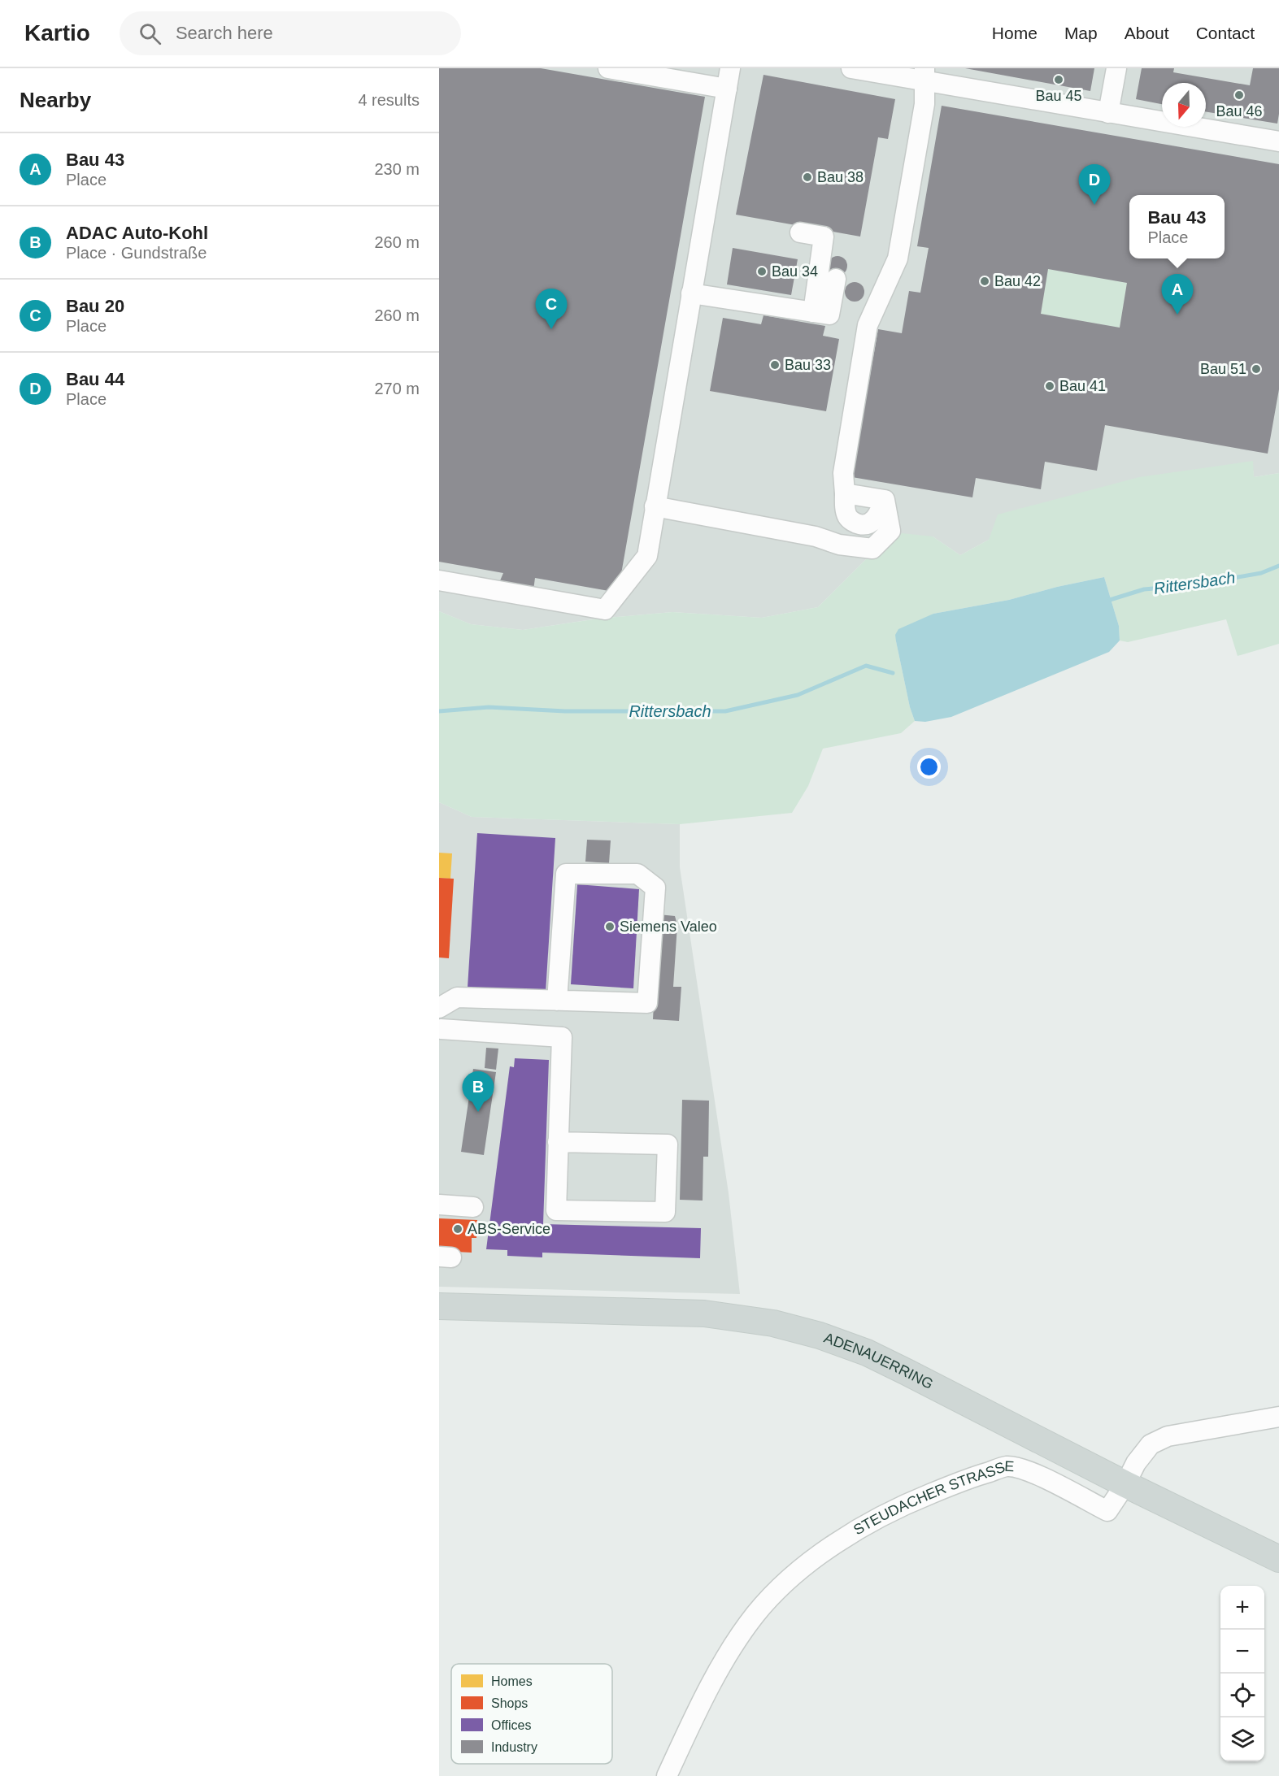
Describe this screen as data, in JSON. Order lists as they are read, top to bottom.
{
  "streets": {
    "main road": ["ADENAUERRING"],
    "street": ["STEUDACHER STRASSE"]
  },
  "crossings": [
    ["ADENAUERRING", "STEUDACHER STRASSE"]
  ],
  "water": ["Rittersbach"],
  "places": [
    "Bau 45",
    "Bau 46",
    "Bau 38",
    "Bau 34",
    "Bau 42",
    "Bau 33",
    "Bau 51",
    "Bau 41",
    "Siemens Valeo",
    "ABS-Service"
  ],
  "legend": [
    "Homes",
    "Shops",
    "Offices",
    "Industry"
  ],
  "north": "bottom",
  "page": {
    "header": "Kartio",
    "search": "Search here",
    "nav": [
      "Home",
      "Map",
      "About",
      "Contact"
    ],
    "heading": ["Nearby", "4 results"],
    "list": [
      {
        "mark": "A",
        "name": "Bau 43",
        "note": "Place",
        "value": "230 m"
      },
      {
        "mark": "B",
        "name": "ADAC Auto-Kohl",
        "note": "Place · Gundstraße",
        "value": "260 m"
      },
      {
        "mark": "C",
        "name": "Bau 20",
        "note": "Place",
        "value": "260 m"
      },
      {
        "mark": "D",
        "name": "Bau 44",
        "note": "Place",
        "value": "270 m"
      }
    ],
    "pins": [
      "D",
      "A",
      "C",
      "B"
    ],
    "popup": ["Bau 43", "Place"],
    "map_buttons": ["+", "−"]
  }
}
